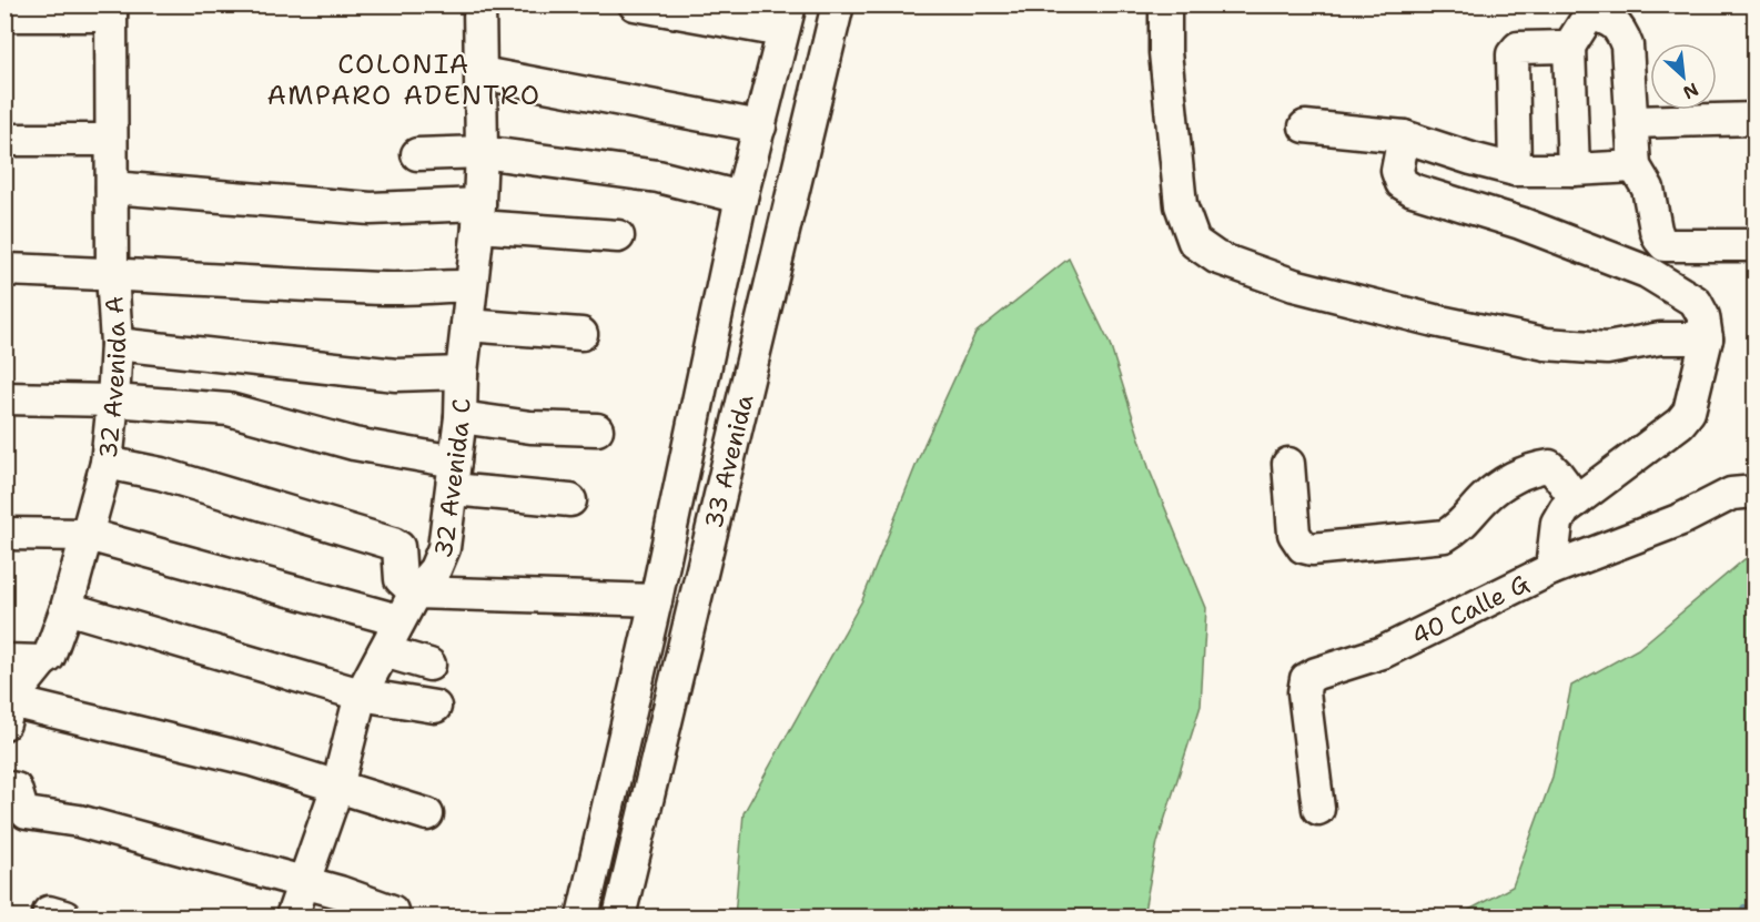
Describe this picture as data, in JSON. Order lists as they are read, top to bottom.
{
  "streets": {
    "street": [
      "32 Avenida A",
      "33 Avenida",
      "32 Avenida C",
      "40 Calle G"
    ]
  },
  "districts": ["COLONIA AMPARO ADENTRO"],
  "north": "bottom right"
}
